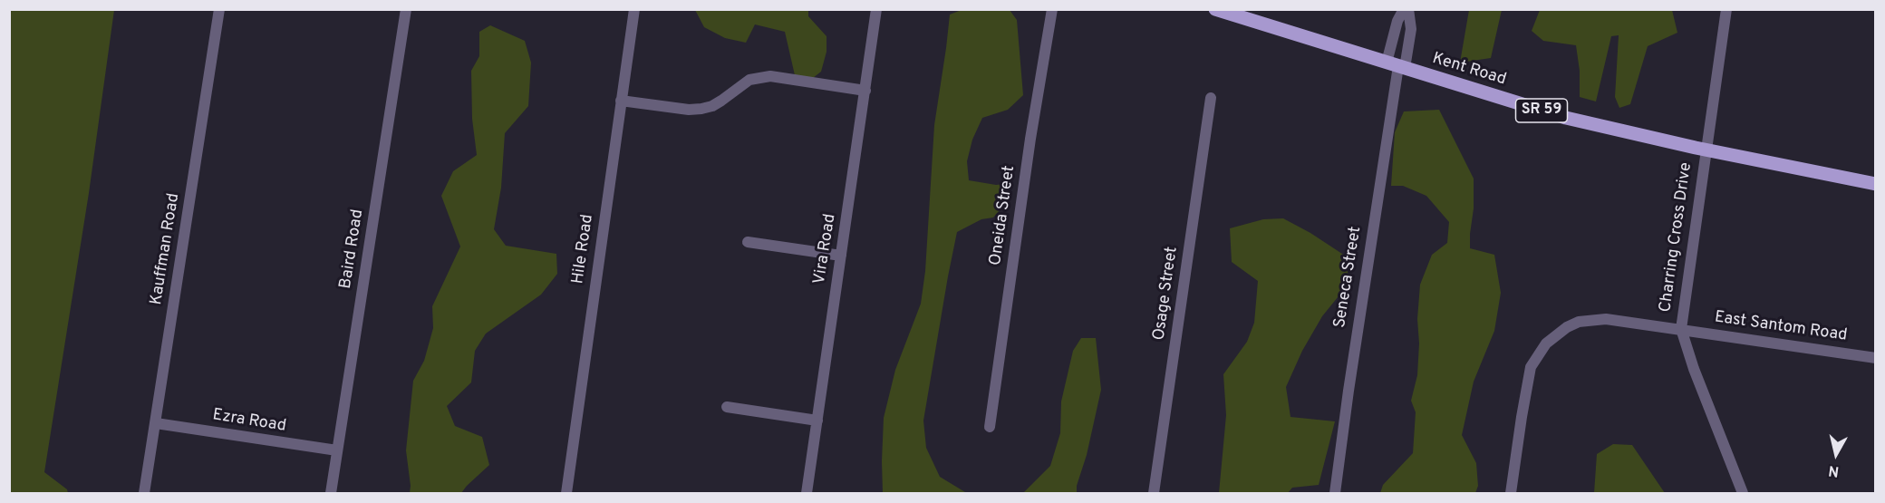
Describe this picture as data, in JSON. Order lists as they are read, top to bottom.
{
  "streets": {
    "main road": ["Kent Road", "SR 59"],
    "street": [
      "Oneida Street",
      "Charring Cross Drive",
      "Kauffman Road",
      "Baird Road",
      "Hile Road",
      "Vira Road",
      "Seneca Street",
      "Osage Street",
      "East Santom Road",
      "Ezra Road"
    ]
  },
  "crossings": [
    ["Kent Road", "Charring Cross Drive"],
    ["Kent Road", "Seneca Street"],
    ["Charring Cross Drive", "East Santom Road"],
    ["Kauffman Road", "Ezra Road"],
    ["Baird Road", "Ezra Road"]
  ],
  "north": "bottom"
}
